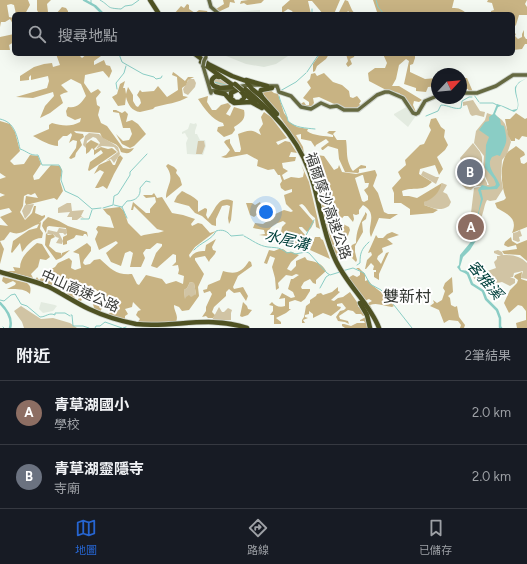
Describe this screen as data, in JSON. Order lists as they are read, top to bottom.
{
  "streets": {
    "highway": ["福爾摩沙高速公路", "中山高速公路"]
  },
  "districts": ["雙新村"],
  "water": ["水尾溝", "客雅溪"],
  "north": "top right",
  "page": {
    "search": "搜尋地點",
    "pins": ["B", "A"],
    "heading": ["附近", "2筆結果"],
    "list": [
      {
        "mark": "A",
        "name": "青草湖國小",
        "note": "學校",
        "value": "2.0 km"
      },
      {
        "mark": "B",
        "name": "青草湖靈隱寺",
        "note": "寺廟",
        "value": "2.0 km"
      }
    ],
    "nav": ["地圖", "路線", "已儲存"]
  }
}
